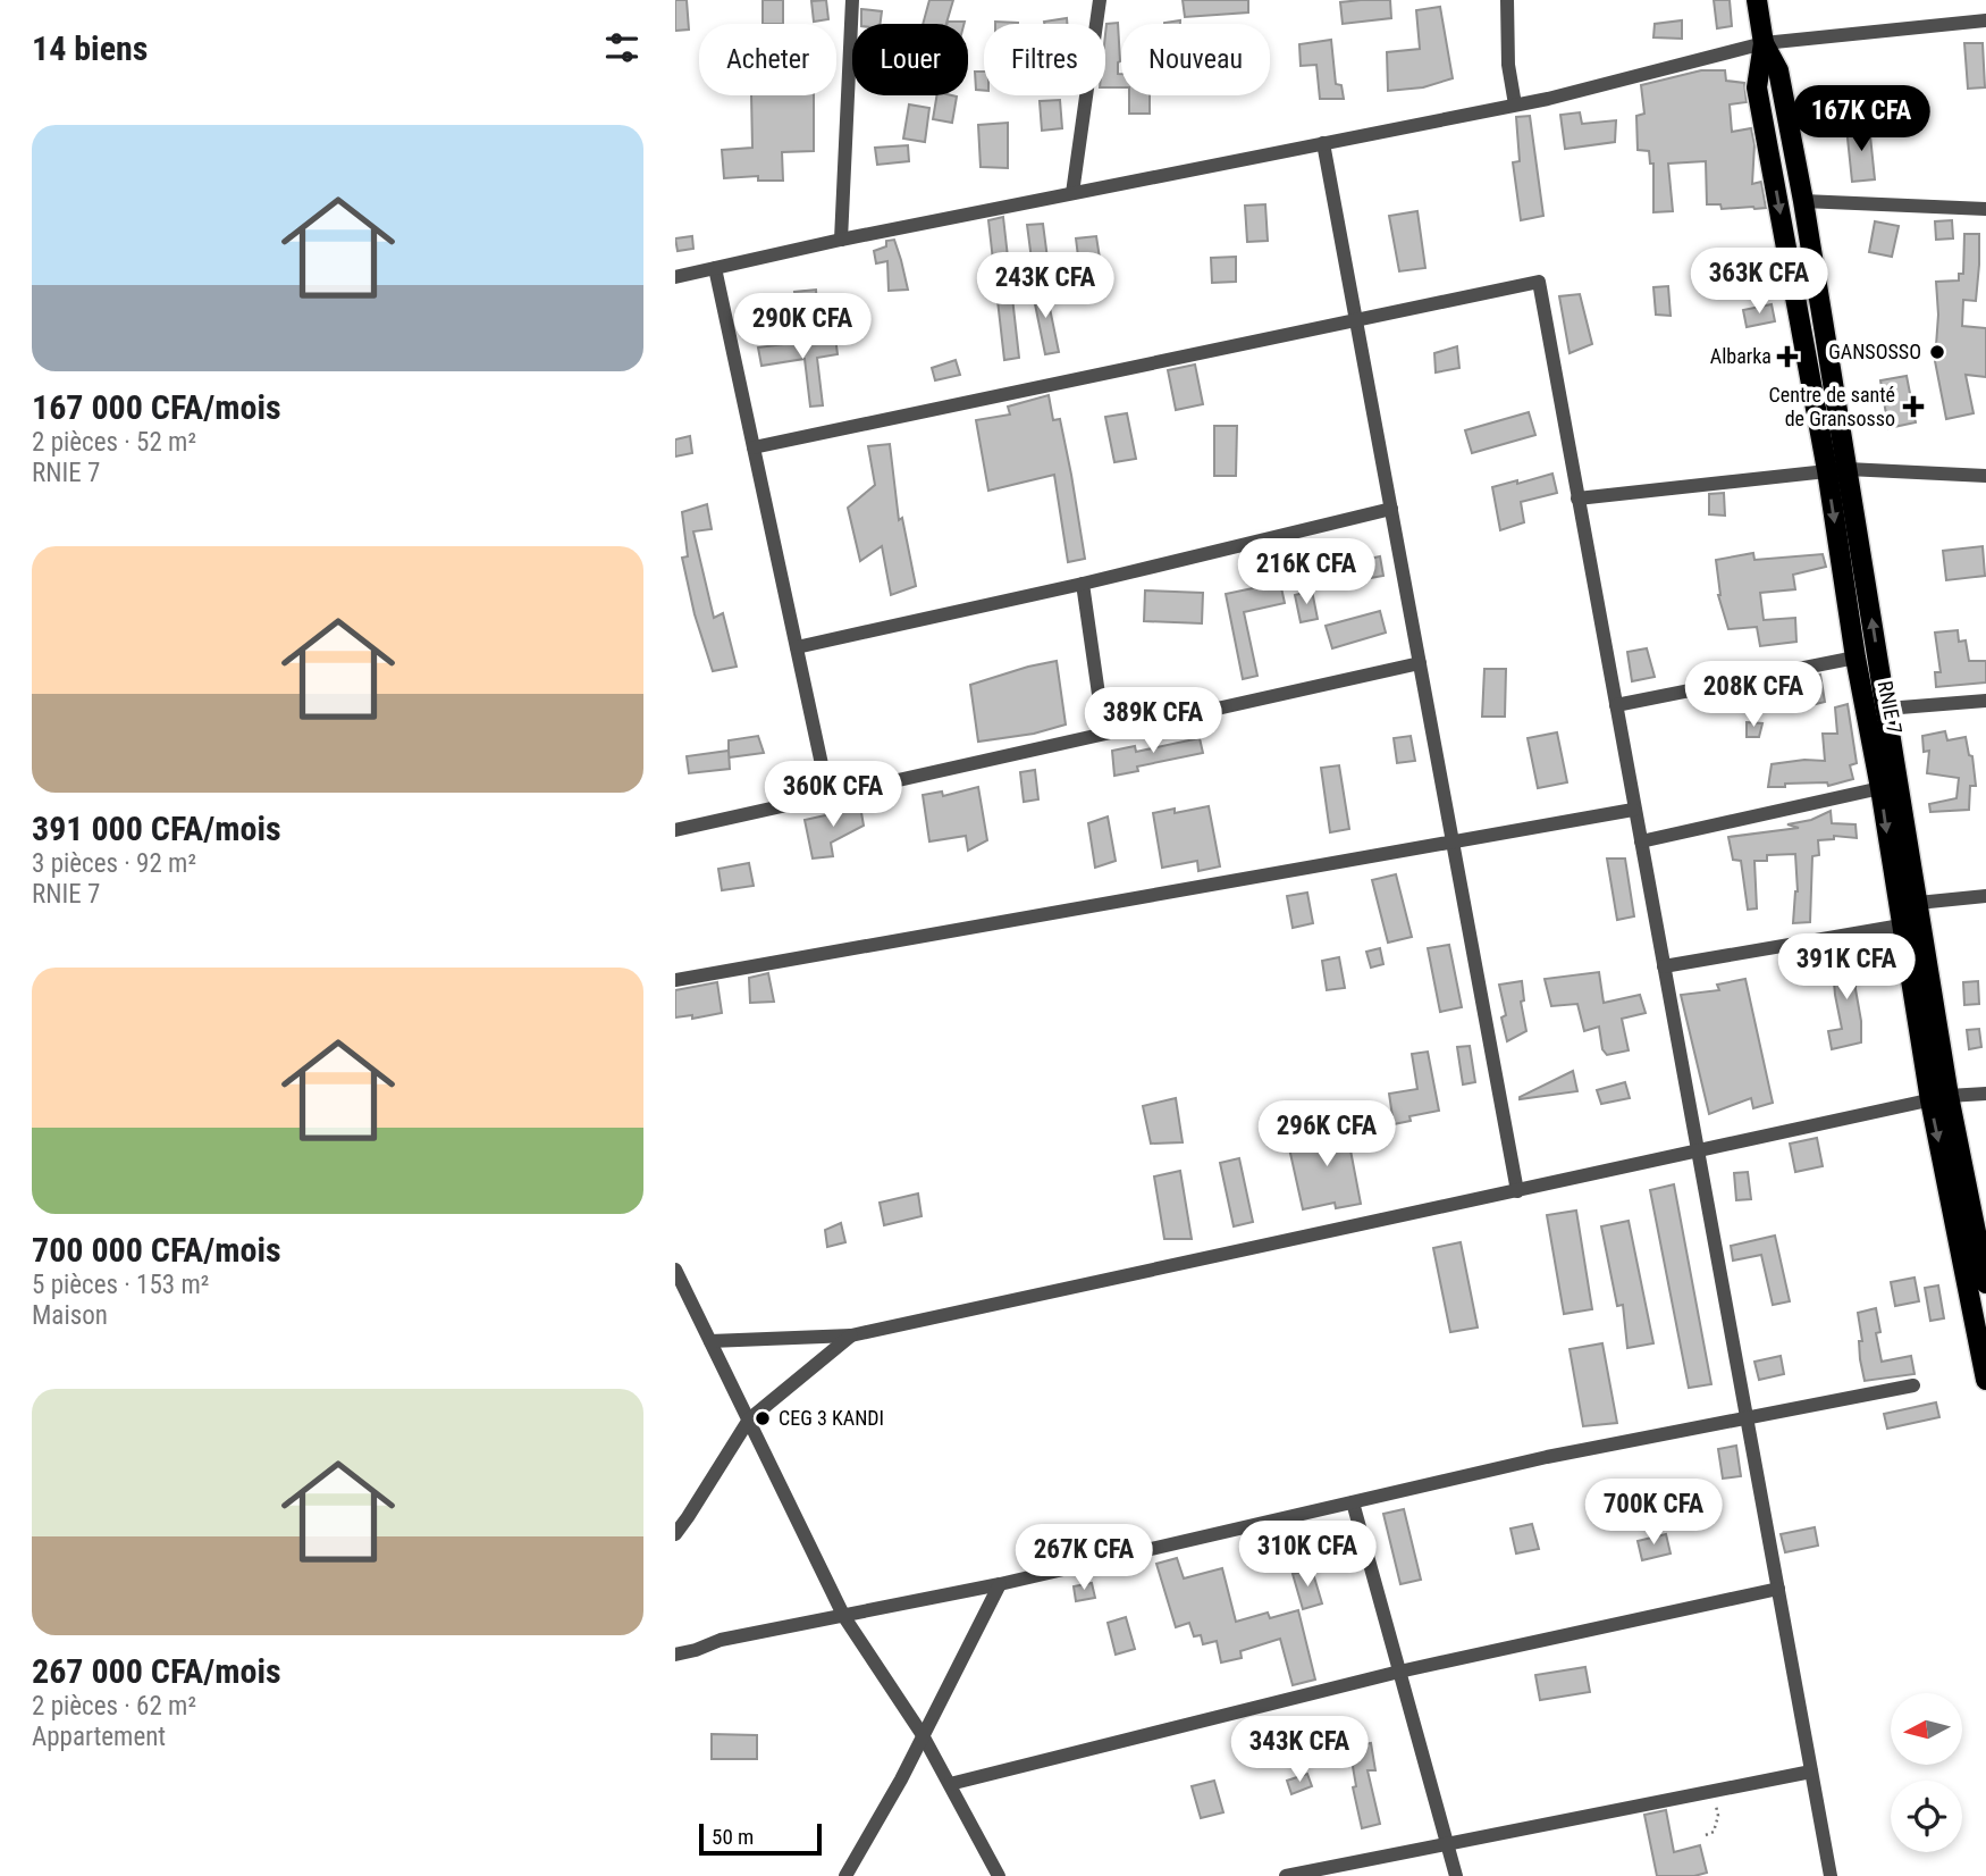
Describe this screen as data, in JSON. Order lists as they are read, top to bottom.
{
  "streets": {
    "main road": ["RNIE 7"]
  },
  "places": {
    "other": ["GANSOSSO", "CEG 3 KANDI"],
    "health": ["Albarka", "Centre de santé de Gransosso"]
  },
  "scale_bar": "50 m",
  "north": "left",
  "page": {
    "heading": "14 biens",
    "chip": [
      "Acheter",
      "Louer",
      "Filtres",
      "Nouveau"
    ],
    "price": [
      "167K CFA",
      "363K CFA",
      "243K CFA",
      "290K CFA",
      "216K CFA",
      "208K CFA",
      "389K CFA",
      "360K CFA",
      "391K CFA",
      "296K CFA",
      "700K CFA",
      "310K CFA",
      "267K CFA",
      "343K CFA"
    ],
    "list": [
      {
        "name": "167 000 CFA/mois",
        "note": "2 pièces · 52 m² · RNIE 7"
      },
      {
        "name": "391 000 CFA/mois",
        "note": "3 pièces · 92 m² · RNIE 7"
      },
      {
        "name": "700 000 CFA/mois",
        "note": "5 pièces · 153 m² · Maison"
      },
      {
        "name": "267 000 CFA/mois",
        "note": "2 pièces · 62 m² · Appartement"
      }
    ],
    "scale": "50 m"
  }
}
